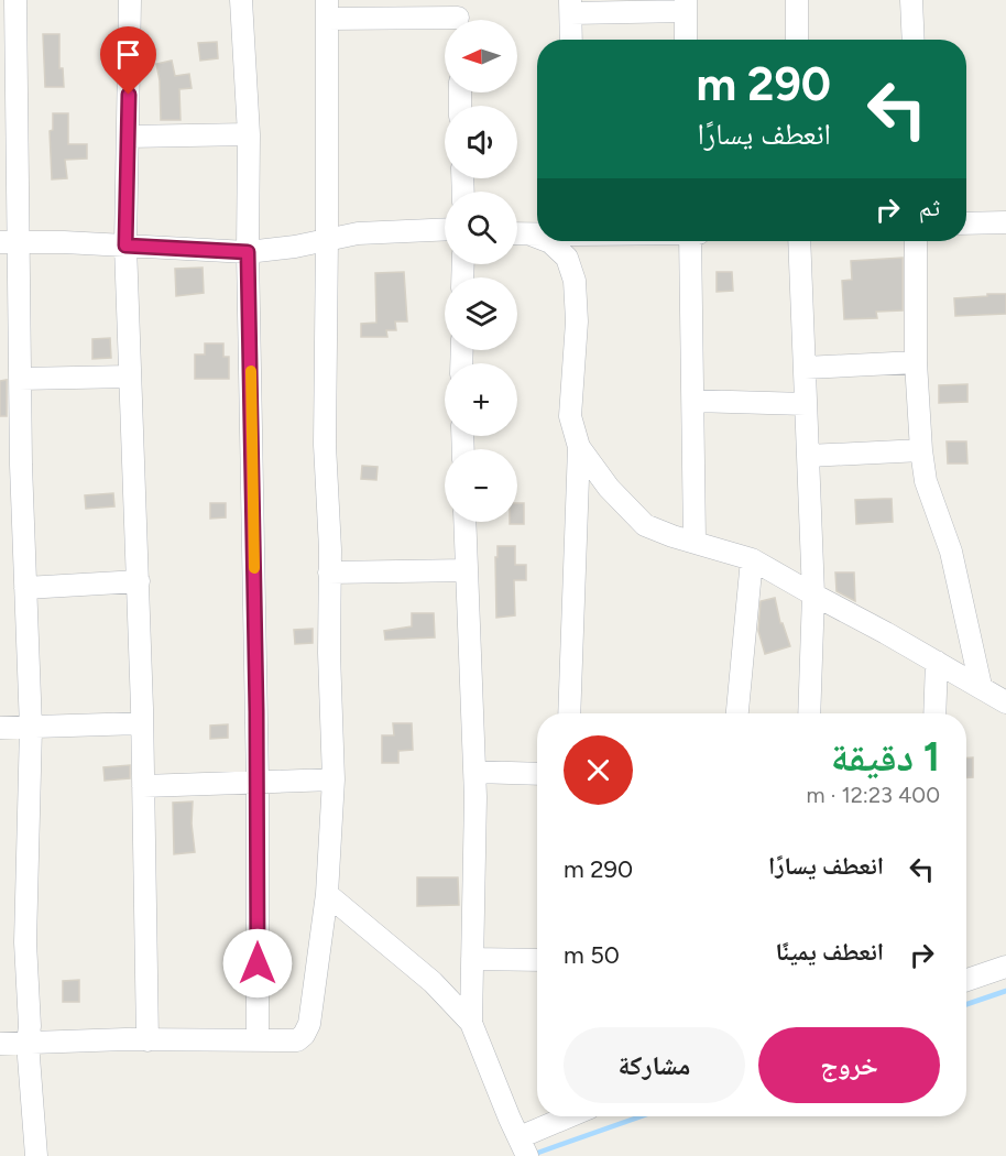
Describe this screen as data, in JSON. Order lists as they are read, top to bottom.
{
  "north": "left",
  "page": {
    "map_buttons": ["+", "−"],
    "turn": ["290 m", "انعطف يسارًا"],
    "then": "ثم",
    "heading": ["1 دقيقة", "400 m · 12:23"],
    "list": [
      {
        "name": "انعطف يسارًا",
        "value": "290 m"
      },
      {
        "name": "انعطف يمينًا",
        "value": "50 m"
      }
    ],
    "buttons": ["خروج", "مشاركة"]
  }
}
